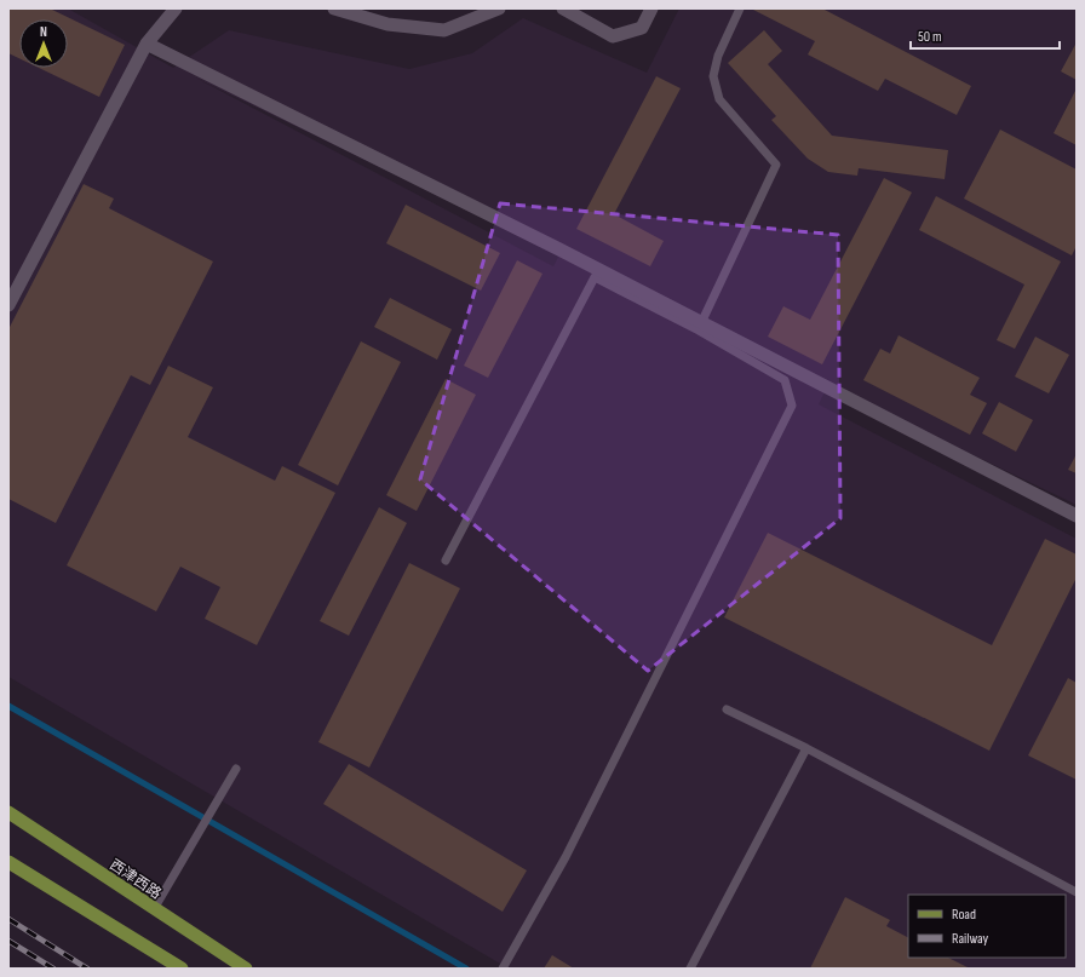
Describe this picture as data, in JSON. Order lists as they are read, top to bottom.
{
  "streets": {
    "main road": ["西津西路"]
  },
  "legend": ["Road", "Railway"],
  "scale_bar": "50 m",
  "north": "top"
}
